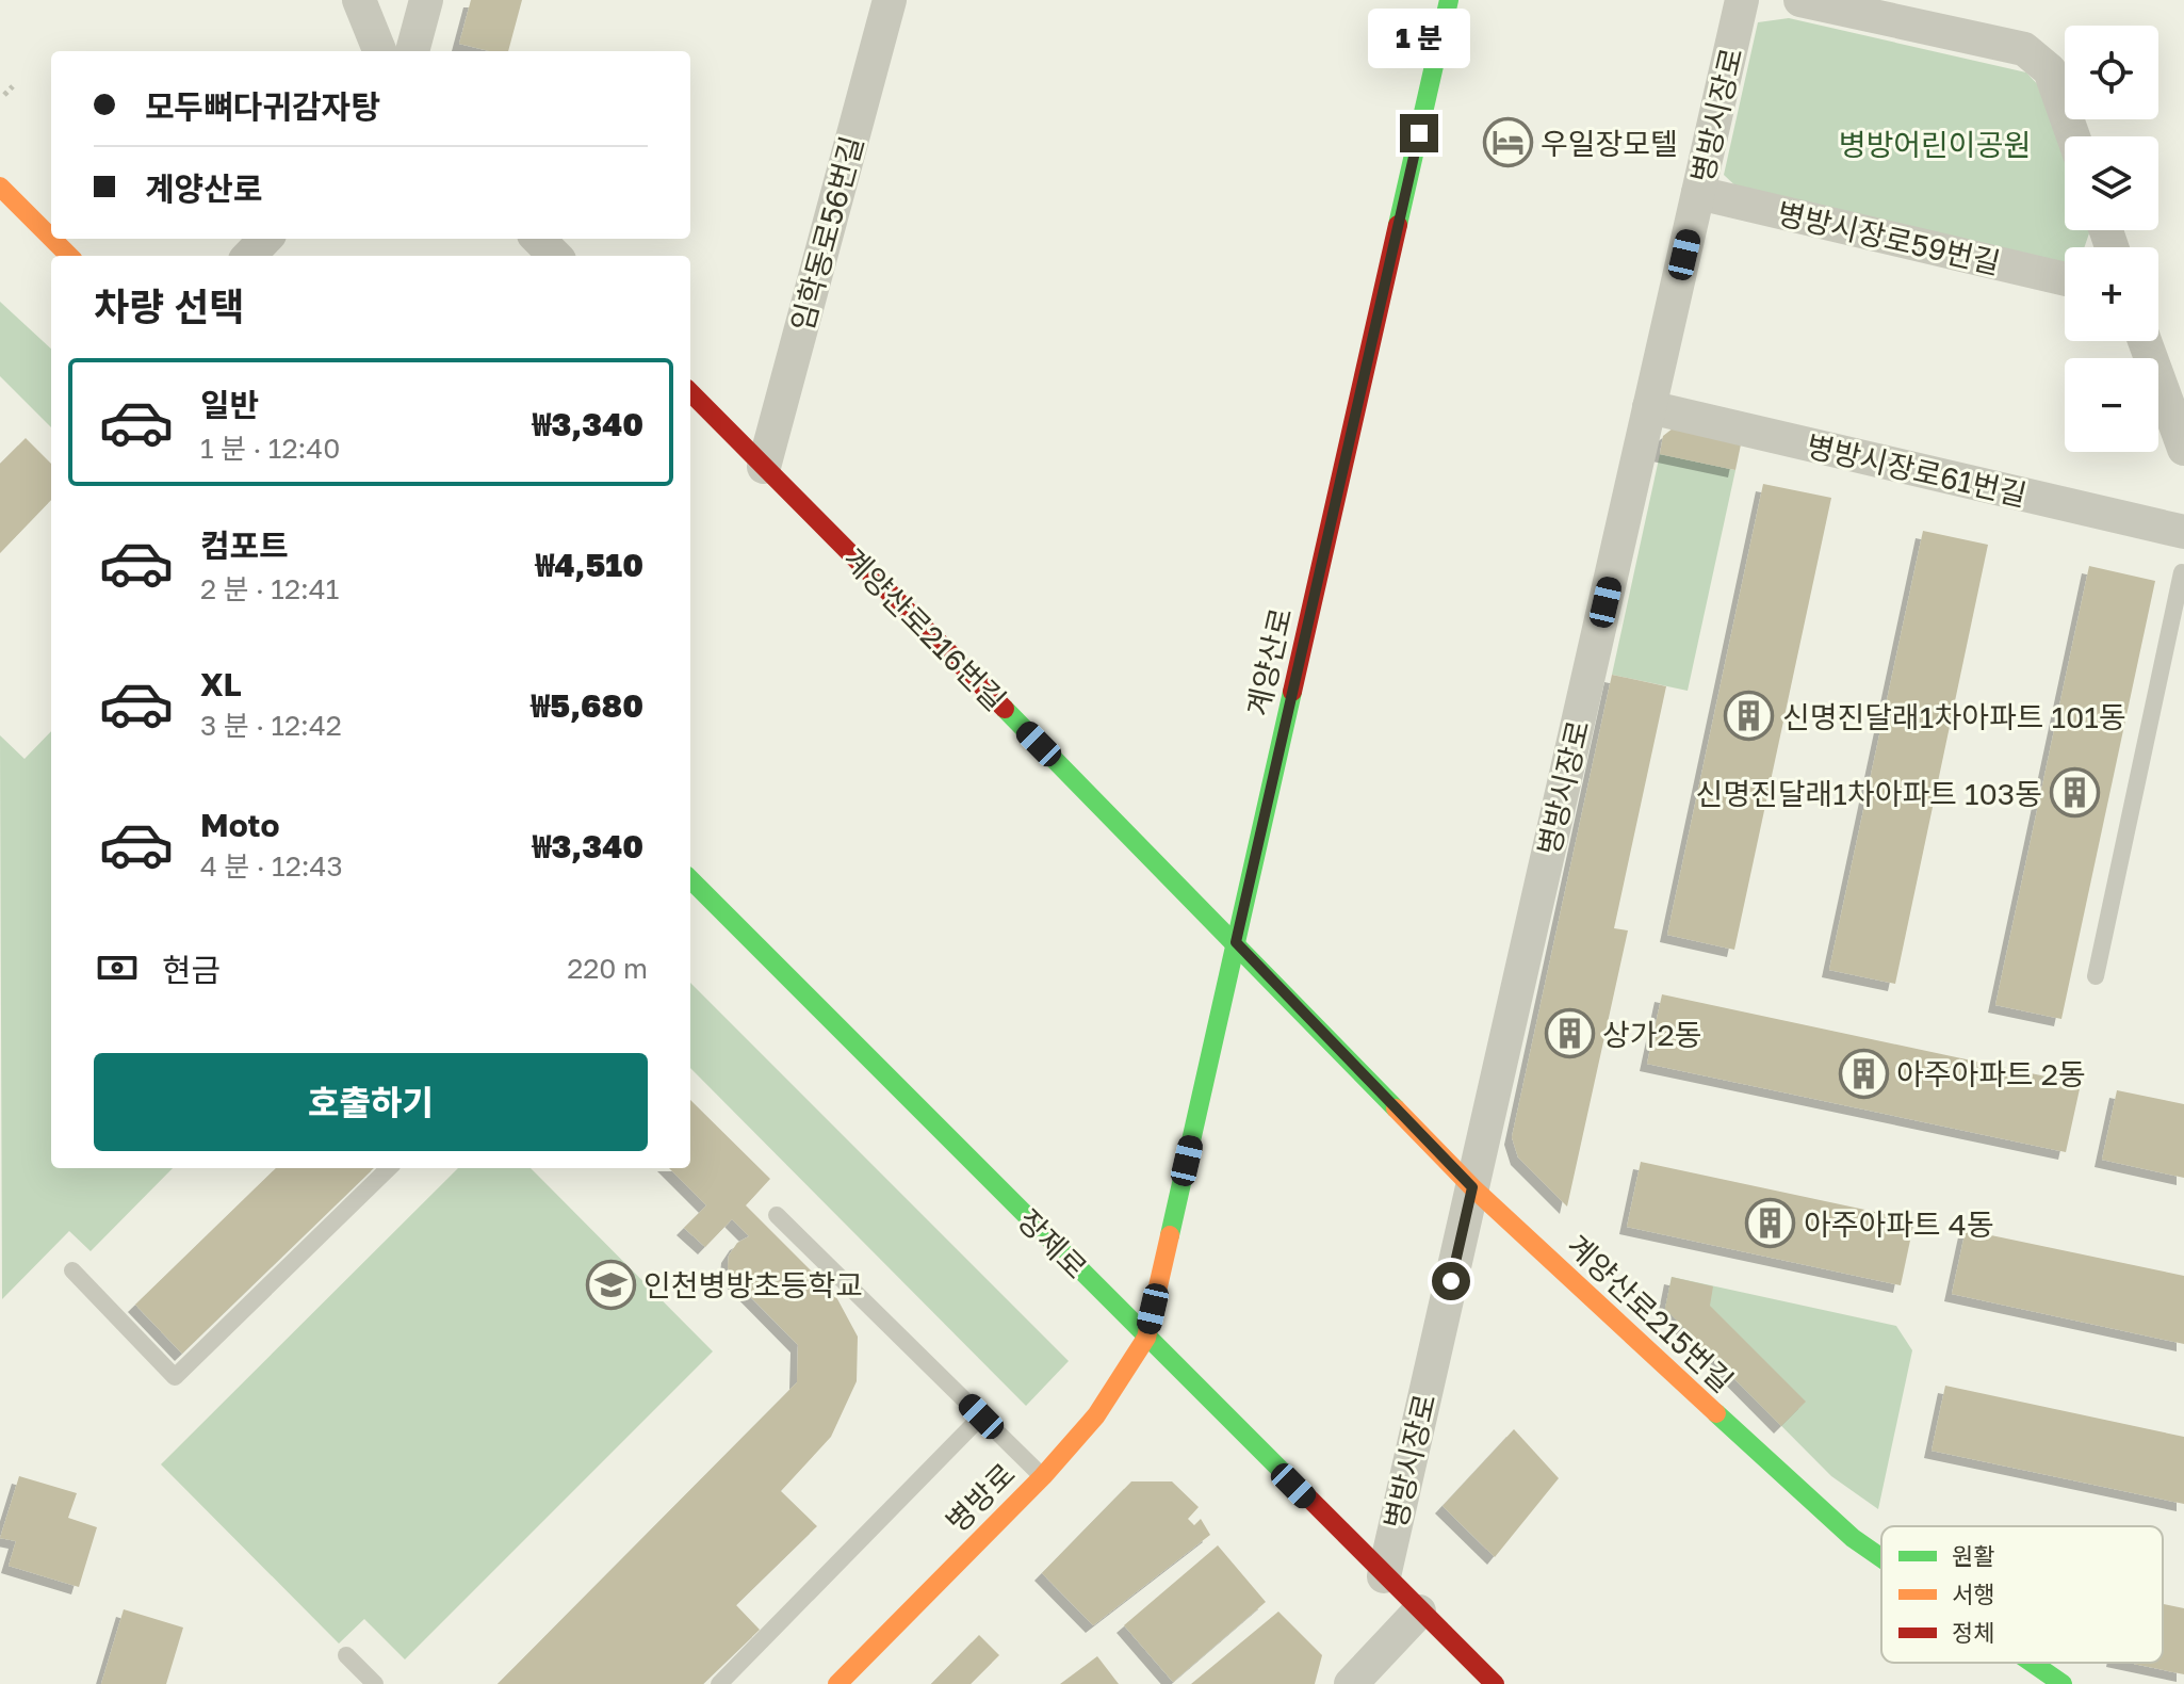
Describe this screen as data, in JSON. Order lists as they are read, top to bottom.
{
  "streets": {
    "street": [
      "병방시장로",
      "임학동로56번길",
      "병방시장로59번길",
      "병방시장로61번길",
      "계양산로216번길",
      "계양산로",
      "장제로",
      "계양산로215번길",
      "병방로"
    ]
  },
  "crossings": [
    ["병방시장로", "병방시장로59번길"],
    ["병방시장로", "병방시장로61번길"],
    ["병방시장로", "장제로"],
    ["병방시장로", "계양산로215번길"],
    ["임학동로56번길", "계양산로216번길"],
    ["계양산로216번길", "계양산로"],
    ["계양산로216번길", "계양산로215번길"],
    ["계양산로", "장제로"],
    ["계양산로", "계양산로215번길"],
    ["계양산로", "병방로"],
    ["장제로", "병방로"]
  ],
  "parks": ["병방어린이공원"],
  "places": {
    "hotel": ["우일장모텔"],
    "building": [
      "신명진달래1차아파트 101동",
      "신명진달래1차아파트 103동",
      "상가2동",
      "아주아파트 2동",
      "아주아파트 4동"
    ],
    "school or university": ["인천병방초등학교"]
  },
  "legend": ["원활", "서행", "정체"],
  "page": {
    "bubble": "1 분",
    "map_buttons": ["+", "−"],
    "banner": ["모두뼈다귀감자탕", "계양산로"],
    "heading": "차량 선택",
    "list": [
      {
        "name": "일반",
        "note": "1 분 · 12:40",
        "value": "₩3,340"
      },
      {
        "name": "컴포트",
        "note": "2 분 · 12:41",
        "value": "₩4,510"
      },
      {
        "name": "XL",
        "note": "3 분 · 12:42",
        "value": "₩5,680"
      },
      {
        "name": "Moto",
        "note": "4 분 · 12:43",
        "value": "₩3,340"
      }
    ],
    "pay": ["현금", "220 m"],
    "buttons": "호출하기"
  }
}
